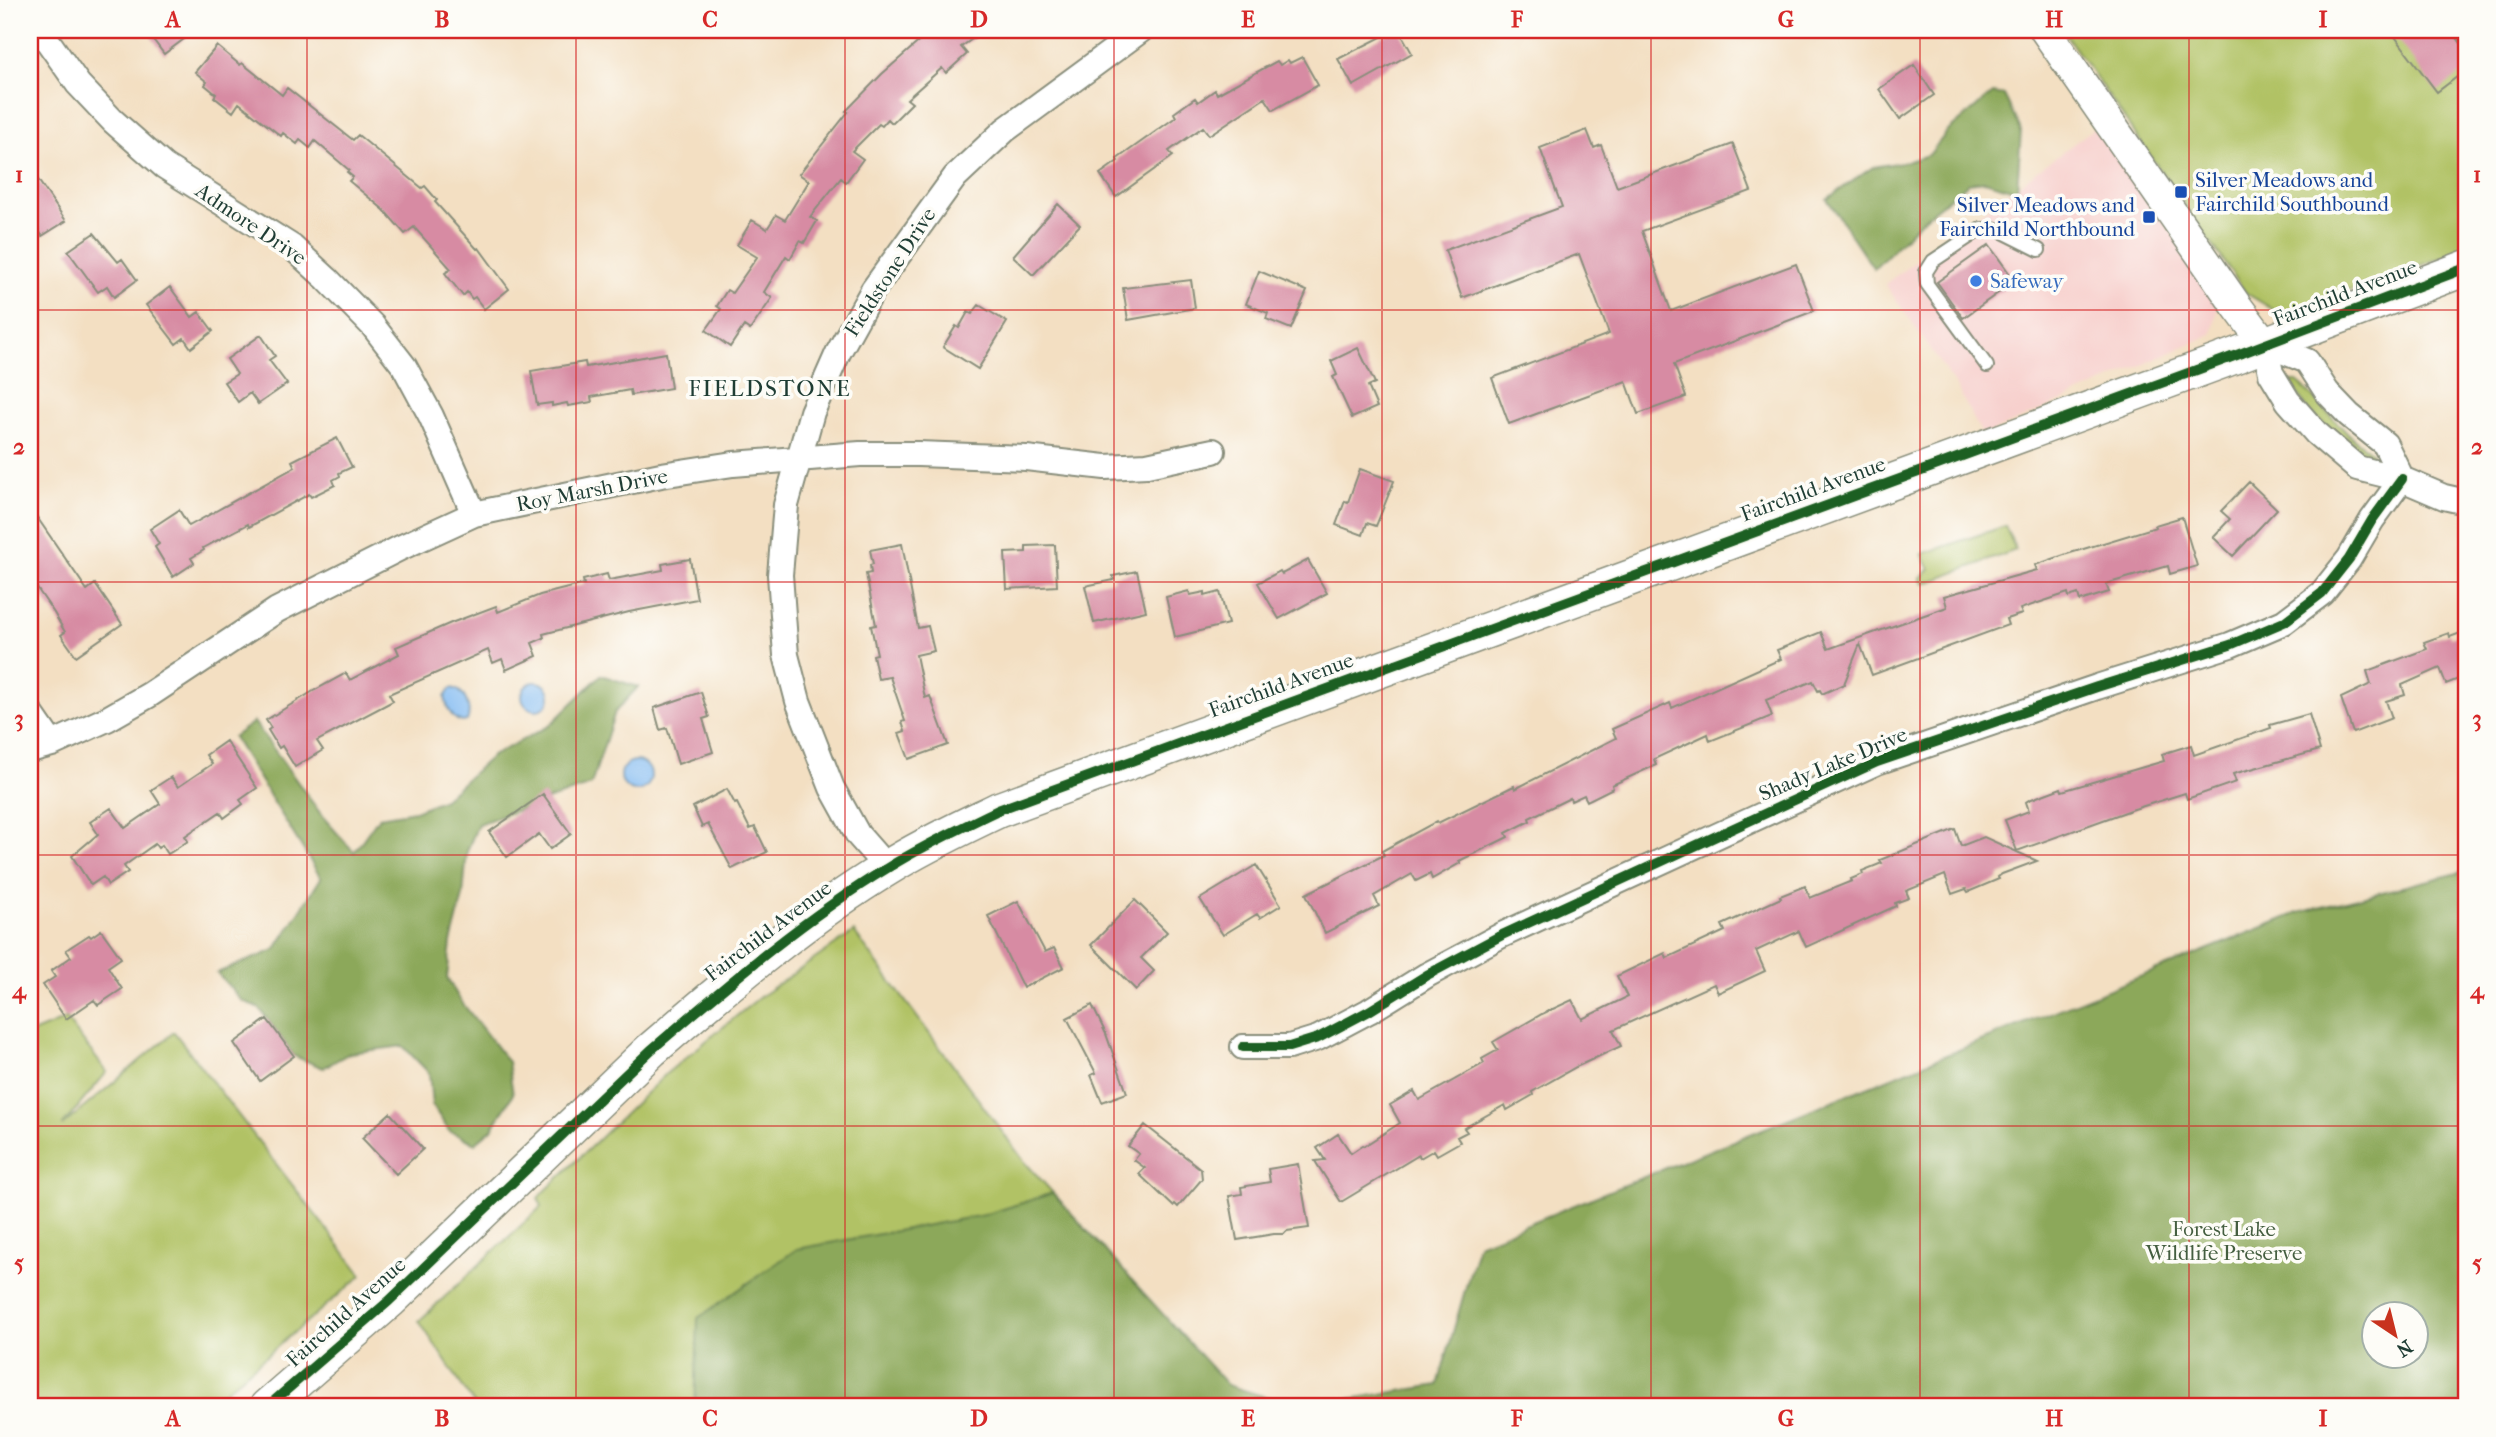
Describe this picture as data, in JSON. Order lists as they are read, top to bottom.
{
  "streets": {
    "main road": ["Fairchild Avenue"],
    "street": [
      "Admore Drive",
      "Fieldstone Drive",
      "Roy Marsh Drive",
      "Shady Lake Drive"
    ]
  },
  "crossings": [
    ["Admore Drive", "Roy Marsh Drive"],
    ["Fieldstone Drive", "Fairchild Avenue"],
    ["Fieldstone Drive", "Roy Marsh Drive"]
  ],
  "districts": ["FIELDSTONE"],
  "parks": ["Forest Lake Wildlife Preserve"],
  "places": {
    "transit": ["Silver Meadows and Fairchild Southbound", "Silver Meadows and Fairchild Northbound"],
    "other": ["Safeway"]
  },
  "north": "bottom right",
  "grid": {
    "columns": [
      "A",
      "B",
      "C",
      "D",
      "E",
      "F",
      "G",
      "H",
      "I"
    ],
    "rows": [
      "1",
      "2",
      "3",
      "4",
      "5"
    ]
  }
}
